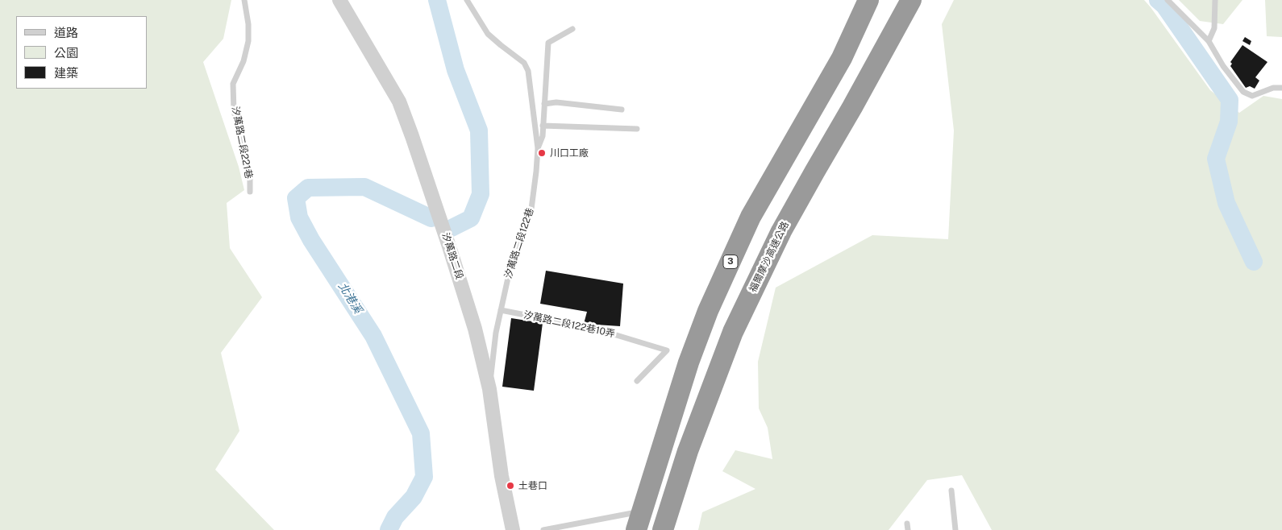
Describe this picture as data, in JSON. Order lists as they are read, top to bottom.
{
  "streets": {
    "highway": ["福爾摩沙高速公路", "3"],
    "street": ["汐萬路二段"],
    "lane": ["汐萬路二段221巷", "汐萬路二段122巷", "汐萬路二段122巷10弄"]
  },
  "crossings": [
    ["汐萬路二段122巷", "汐萬路二段"],
    ["汐萬路二段122巷", "汐萬路二段122巷10弄"]
  ],
  "water": ["北港溪"],
  "places": ["川口工廠", "土巷口"],
  "legend": ["道路", "公園", "建築"]
}
